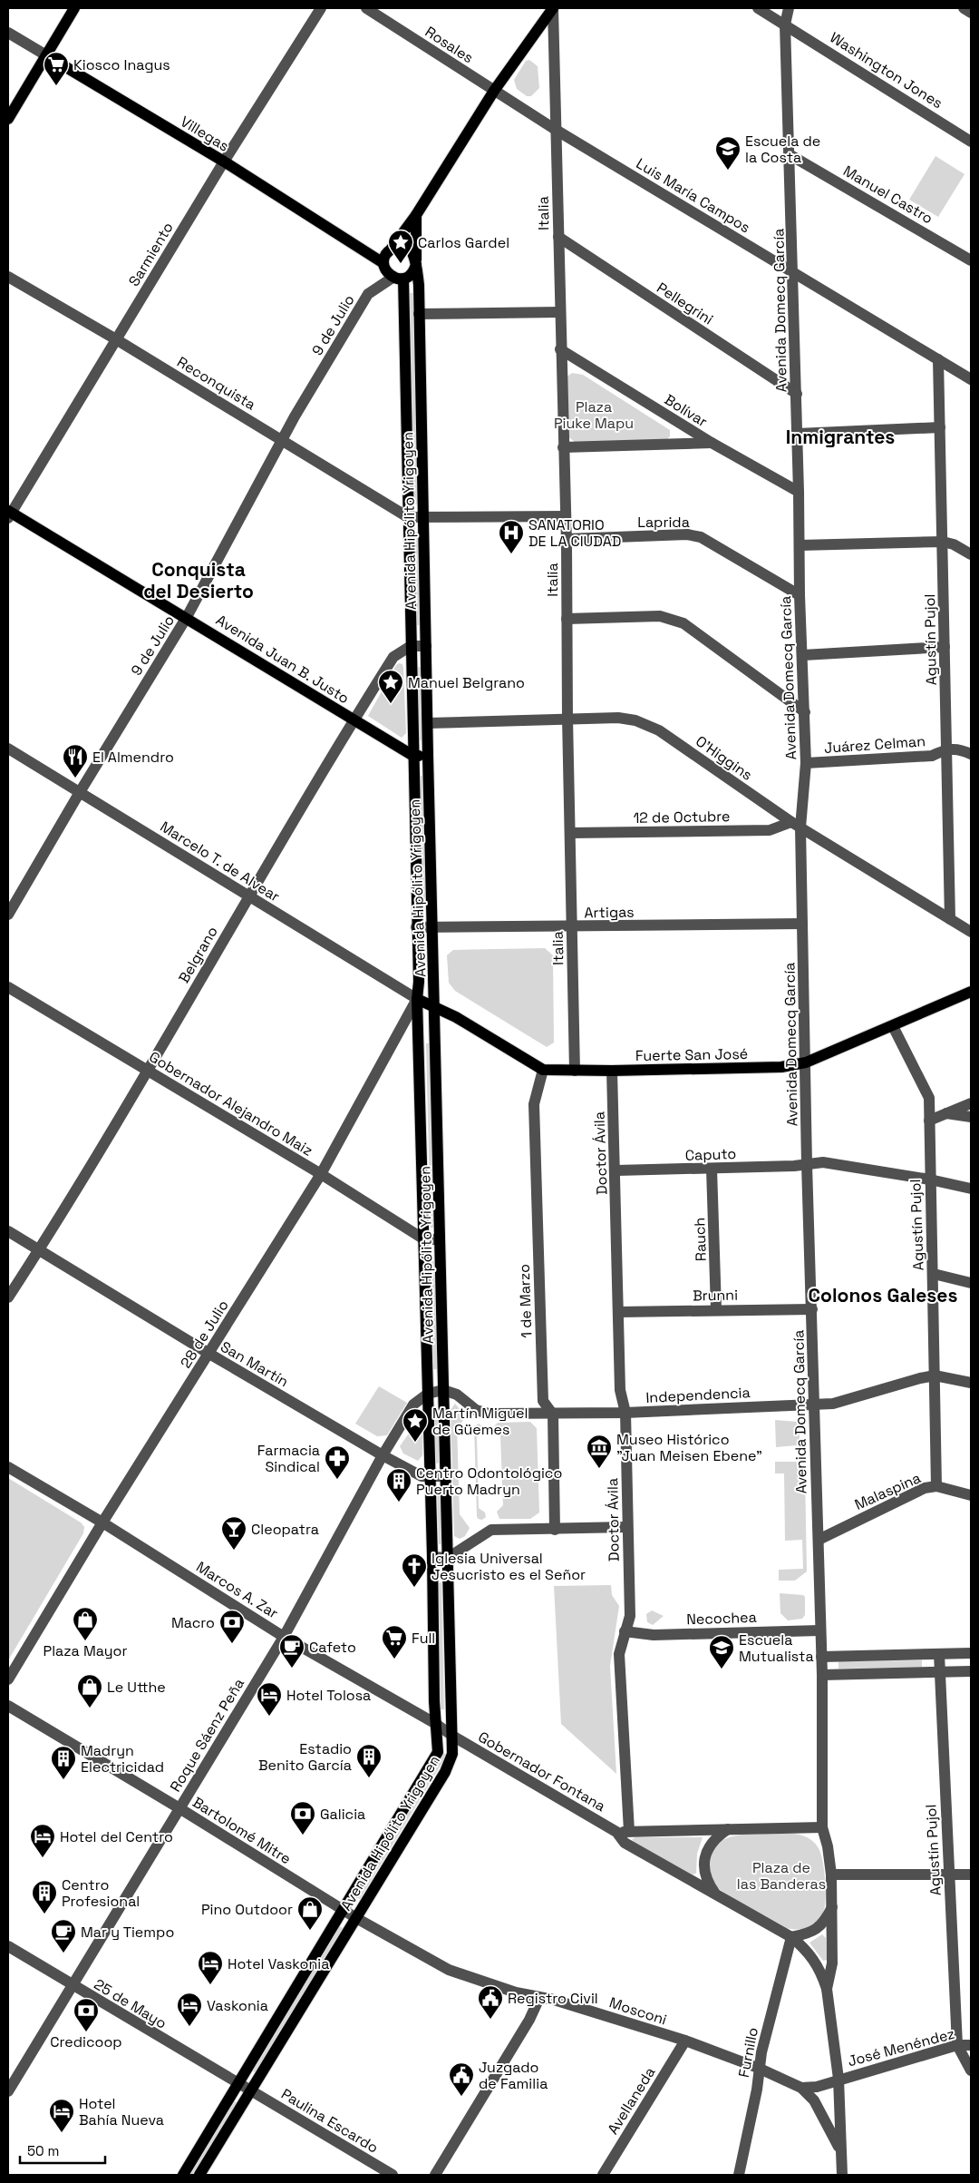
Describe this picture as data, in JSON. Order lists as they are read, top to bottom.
{
  "streets": {
    "main road": [
      "Villegas",
      "Avenida Hipólito Yrigoyen",
      "Avenida Juan B. Justo",
      "Fuerte San José"
    ],
    "street": [
      "Rosales",
      "Washington Jones",
      "Manuel Castro",
      "Luis María Campos",
      "Italia",
      "Sarmiento",
      "Pellegrini",
      "Avenida Domecq García",
      "9 de Julio",
      "Reconquista",
      "Bolívar",
      "Laprida",
      "Agustín Pujol",
      "Juárez Celman",
      "O'Higgins",
      "12 de Octubre",
      "Marcelo T. de Alvear",
      "Artigas",
      "Belgrano",
      "Gobernador Alejandro Maiz",
      "Doctor Ávila",
      "Caputo",
      "Rauch",
      "Brunni",
      "1 de Marzo",
      "28 de Julio",
      "San Martín",
      "Independencia",
      "Malaspina",
      "Marcos A. Zar",
      "Necochea",
      "Roque Sáenz Peña",
      "Gobernador Fontana",
      "Bartolomé Mitre",
      "25 de Mayo",
      "Mosconi",
      "José Menéndez",
      "Furnillo",
      "Avellaneda",
      "Paulina Escardo"
    ]
  },
  "crossings": [
    ["Rosales", "Luis María Campos"],
    ["Washington Jones", "Avenida Domecq García"],
    ["Villegas", "Sarmiento"],
    ["Villegas", "9 de Julio"],
    ["Villegas", "Avenida Hipólito Yrigoyen"],
    ["Manuel Castro", "Avenida Domecq García"],
    ["Luis María Campos", "Italia"],
    ["Luis María Campos", "Avenida Domecq García"],
    ["Luis María Campos", "Agustín Pujol"],
    ["Italia", "Pellegrini"],
    ["Italia", "Bolívar"],
    ["Italia", "Laprida"],
    ["Italia", "O'Higgins"],
    ["Italia", "12 de Octubre"],
    ["Italia", "Artigas"],
    ["Italia", "Fuerte San José"],
    ["Sarmiento", "Reconquista"],
    ["Sarmiento", "Avenida Juan B. Justo"],
    ["Pellegrini", "Avenida Domecq García"],
    ["Avenida Domecq García", "Bolívar"],
    ["Avenida Domecq García", "Laprida"],
    ["Avenida Domecq García", "Juárez Celman"],
    ["Avenida Domecq García", "O'Higgins"],
    ["Avenida Domecq García", "12 de Octubre"],
    ["Avenida Domecq García", "Artigas"],
    ["Avenida Domecq García", "Fuerte San José"],
    ["Avenida Domecq García", "Caputo"],
    ["Avenida Domecq García", "Brunni"],
    ["Avenida Domecq García", "Independencia"],
    ["Avenida Domecq García", "Malaspina"],
    ["Avenida Domecq García", "Necochea"],
    ["Avenida Domecq García", "Gobernador Fontana"],
    ["Avenida Domecq García", "Mosconi"],
    ["Avenida Domecq García", "José Menéndez"],
    ["Avenida Domecq García", "Furnillo"],
    ["9 de Julio", "Reconquista"],
    ["9 de Julio", "Avenida Hipólito Yrigoyen"],
    ["9 de Julio", "Avenida Juan B. Justo"],
    ["9 de Julio", "Marcelo T. de Alvear"],
    ["Reconquista", "Avenida Hipólito Yrigoyen"],
    ["Avenida Hipólito Yrigoyen", "Avenida Juan B. Justo"],
    ["Avenida Hipólito Yrigoyen", "O'Higgins"],
    ["Avenida Hipólito Yrigoyen", "Marcelo T. de Alvear"],
    ["Avenida Hipólito Yrigoyen", "Artigas"],
    ["Avenida Hipólito Yrigoyen", "Belgrano"],
    ["Avenida Hipólito Yrigoyen", "Fuerte San José"],
    ["Avenida Hipólito Yrigoyen", "Gobernador Alejandro Maiz"],
    ["Avenida Hipólito Yrigoyen", "28 de Julio"],
    ["Avenida Hipólito Yrigoyen", "San Martín"],
    ["Avenida Hipólito Yrigoyen", "Independencia"],
    ["Avenida Hipólito Yrigoyen", "Marcos A. Zar"],
    ["Avenida Hipólito Yrigoyen", "Roque Sáenz Peña"],
    ["Avenida Hipólito Yrigoyen", "Gobernador Fontana"],
    ["Avenida Hipólito Yrigoyen", "Bartolomé Mitre"],
    ["Avenida Hipólito Yrigoyen", "25 de Mayo"],
    ["Avenida Hipólito Yrigoyen", "Mosconi"],
    ["Avenida Hipólito Yrigoyen", "Paulina Escardo"],
    ["Agustín Pujol", "Juárez Celman"],
    ["Agustín Pujol", "O'Higgins"],
    ["Agustín Pujol", "Fuerte San José"],
    ["Agustín Pujol", "Caputo"],
    ["Agustín Pujol", "Independencia"],
    ["Agustín Pujol", "Malaspina"],
    ["Agustín Pujol", "José Menéndez"],
    ["Avenida Juan B. Justo", "Belgrano"],
    ["O'Higgins", "12 de Octubre"],
    ["Marcelo T. de Alvear", "Belgrano"],
    ["Marcelo T. de Alvear", "Fuerte San José"],
    ["Marcelo T. de Alvear", "28 de Julio"],
    ["Belgrano", "Gobernador Alejandro Maiz"],
    ["Belgrano", "San Martín"],
    ["Fuerte San José", "Doctor Ávila"],
    ["Fuerte San José", "1 de Marzo"],
    ["Fuerte San José", "28 de Julio"],
    ["Gobernador Alejandro Maiz", "28 de Julio"],
    ["Doctor Ávila", "Caputo"],
    ["Doctor Ávila", "Brunni"],
    ["Doctor Ávila", "Independencia"],
    ["Doctor Ávila", "Necochea"],
    ["Caputo", "Rauch"],
    ["Rauch", "Brunni"],
    ["1 de Marzo", "Independencia"],
    ["28 de Julio", "San Martín"],
    ["28 de Julio", "Marcos A. Zar"],
    ["San Martín", "Roque Sáenz Peña"],
    ["Marcos A. Zar", "Roque Sáenz Peña"],
    ["Marcos A. Zar", "Gobernador Fontana"],
    ["Roque Sáenz Peña", "Bartolomé Mitre"],
    ["Roque Sáenz Peña", "25 de Mayo"],
    ["Gobernador Fontana", "Furnillo"],
    ["Bartolomé Mitre", "Mosconi"],
    ["25 de Mayo", "Paulina Escardo"],
    ["Mosconi", "José Menéndez"],
    ["Mosconi", "Furnillo"],
    ["Mosconi", "Avellaneda"]
  ],
  "districts": ["Inmigrantes", "Conquista del Desierto", "Colonos Galeses"],
  "parks": ["Plaza Piuke Mapu", "Plaza de las Banderas"],
  "places": {
    "supermarket": ["Kiosco Inagus", "Full"],
    "school or university": ["Escuela de la Costa", "Escuela Mutualista"],
    "place": ["Carlos Gardel", "Manuel Belgrano", "Martín Miguel de Güemes"],
    "hospital": ["SANATORIO DE LA CIUDAD"],
    "restaurant": ["El Almendro"],
    "museum": ["Museo Histórico \"Juan Meisen Ebene\""],
    "pharmacy": ["Farmacia Sindical"],
    "building": [
      "Centro Odontológico Puerto Madryn",
      "Estadio Benito García",
      "Madryn Electricidad",
      "Centro Profesional"
    ],
    "bar": ["Cleopatra"],
    "church": ["Iglesia Universal Jesucristo es el Señor"],
    "shop": ["Plaza Mayor", "Le Utthe", "Pino Outdoor"],
    "bank": ["Macro", "Galicia", "Credicoop"],
    "cafe": ["Cafeto", "Mar y Tiempo"],
    "hotel": [
      "Hotel Tolosa",
      "Hotel del Centro",
      "Hotel Vaskonia",
      "Vaskonia",
      "Hotel Bahía Nueva"
    ],
    "public building": ["Registro Civil", "Juzgado de Familia"]
  },
  "scale_bar": "50 m"
}
